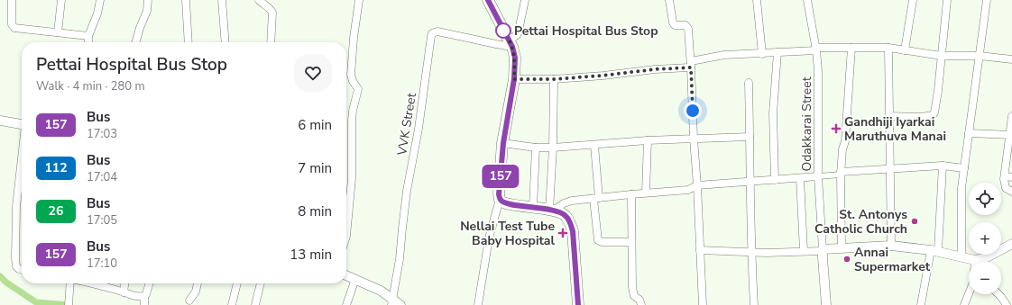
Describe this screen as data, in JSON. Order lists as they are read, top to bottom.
{
  "streets": {
    "street": ["VVK Street", "Odakkarai Street"]
  },
  "places": {
    "other": ["Pettai Hospital Bus Stop", "St. Antonys Catholic Church", "Annai Supermarket"],
    "health": ["Gandhiji Iyarkai Maruthuva Manai", "Nellai Test Tube Baby Hospital"]
  },
  "lines": ["bus line 157"],
  "page": {
    "on_map": "157",
    "heading": ["Pettai Hospital Bus Stop", "Walk · 4 min · 280 m"],
    "list": [
      {
        "mark": "157",
        "name": "Bus",
        "note": "17:03",
        "value": "6 min"
      },
      {
        "mark": "112",
        "name": "Bus",
        "note": "17:04",
        "value": "7 min"
      },
      {
        "mark": "26",
        "name": "Bus",
        "note": "17:05",
        "value": "8 min"
      },
      {
        "mark": "157",
        "name": "Bus",
        "note": "17:10",
        "value": "13 min"
      }
    ],
    "map_buttons": ["+", "−"]
  }
}
